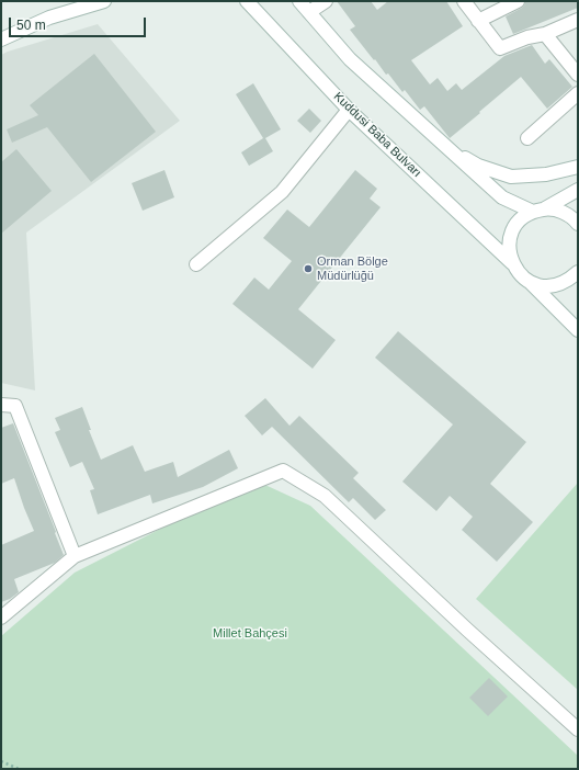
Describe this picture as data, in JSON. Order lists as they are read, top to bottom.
{
  "streets": {
    "street": ["Kuddusi Baba Bulvarı"]
  },
  "parks": ["Millet Bahçesi"],
  "places": ["Orman Bölge Müdürlüğü"],
  "scale_bar": "50 m"
}
